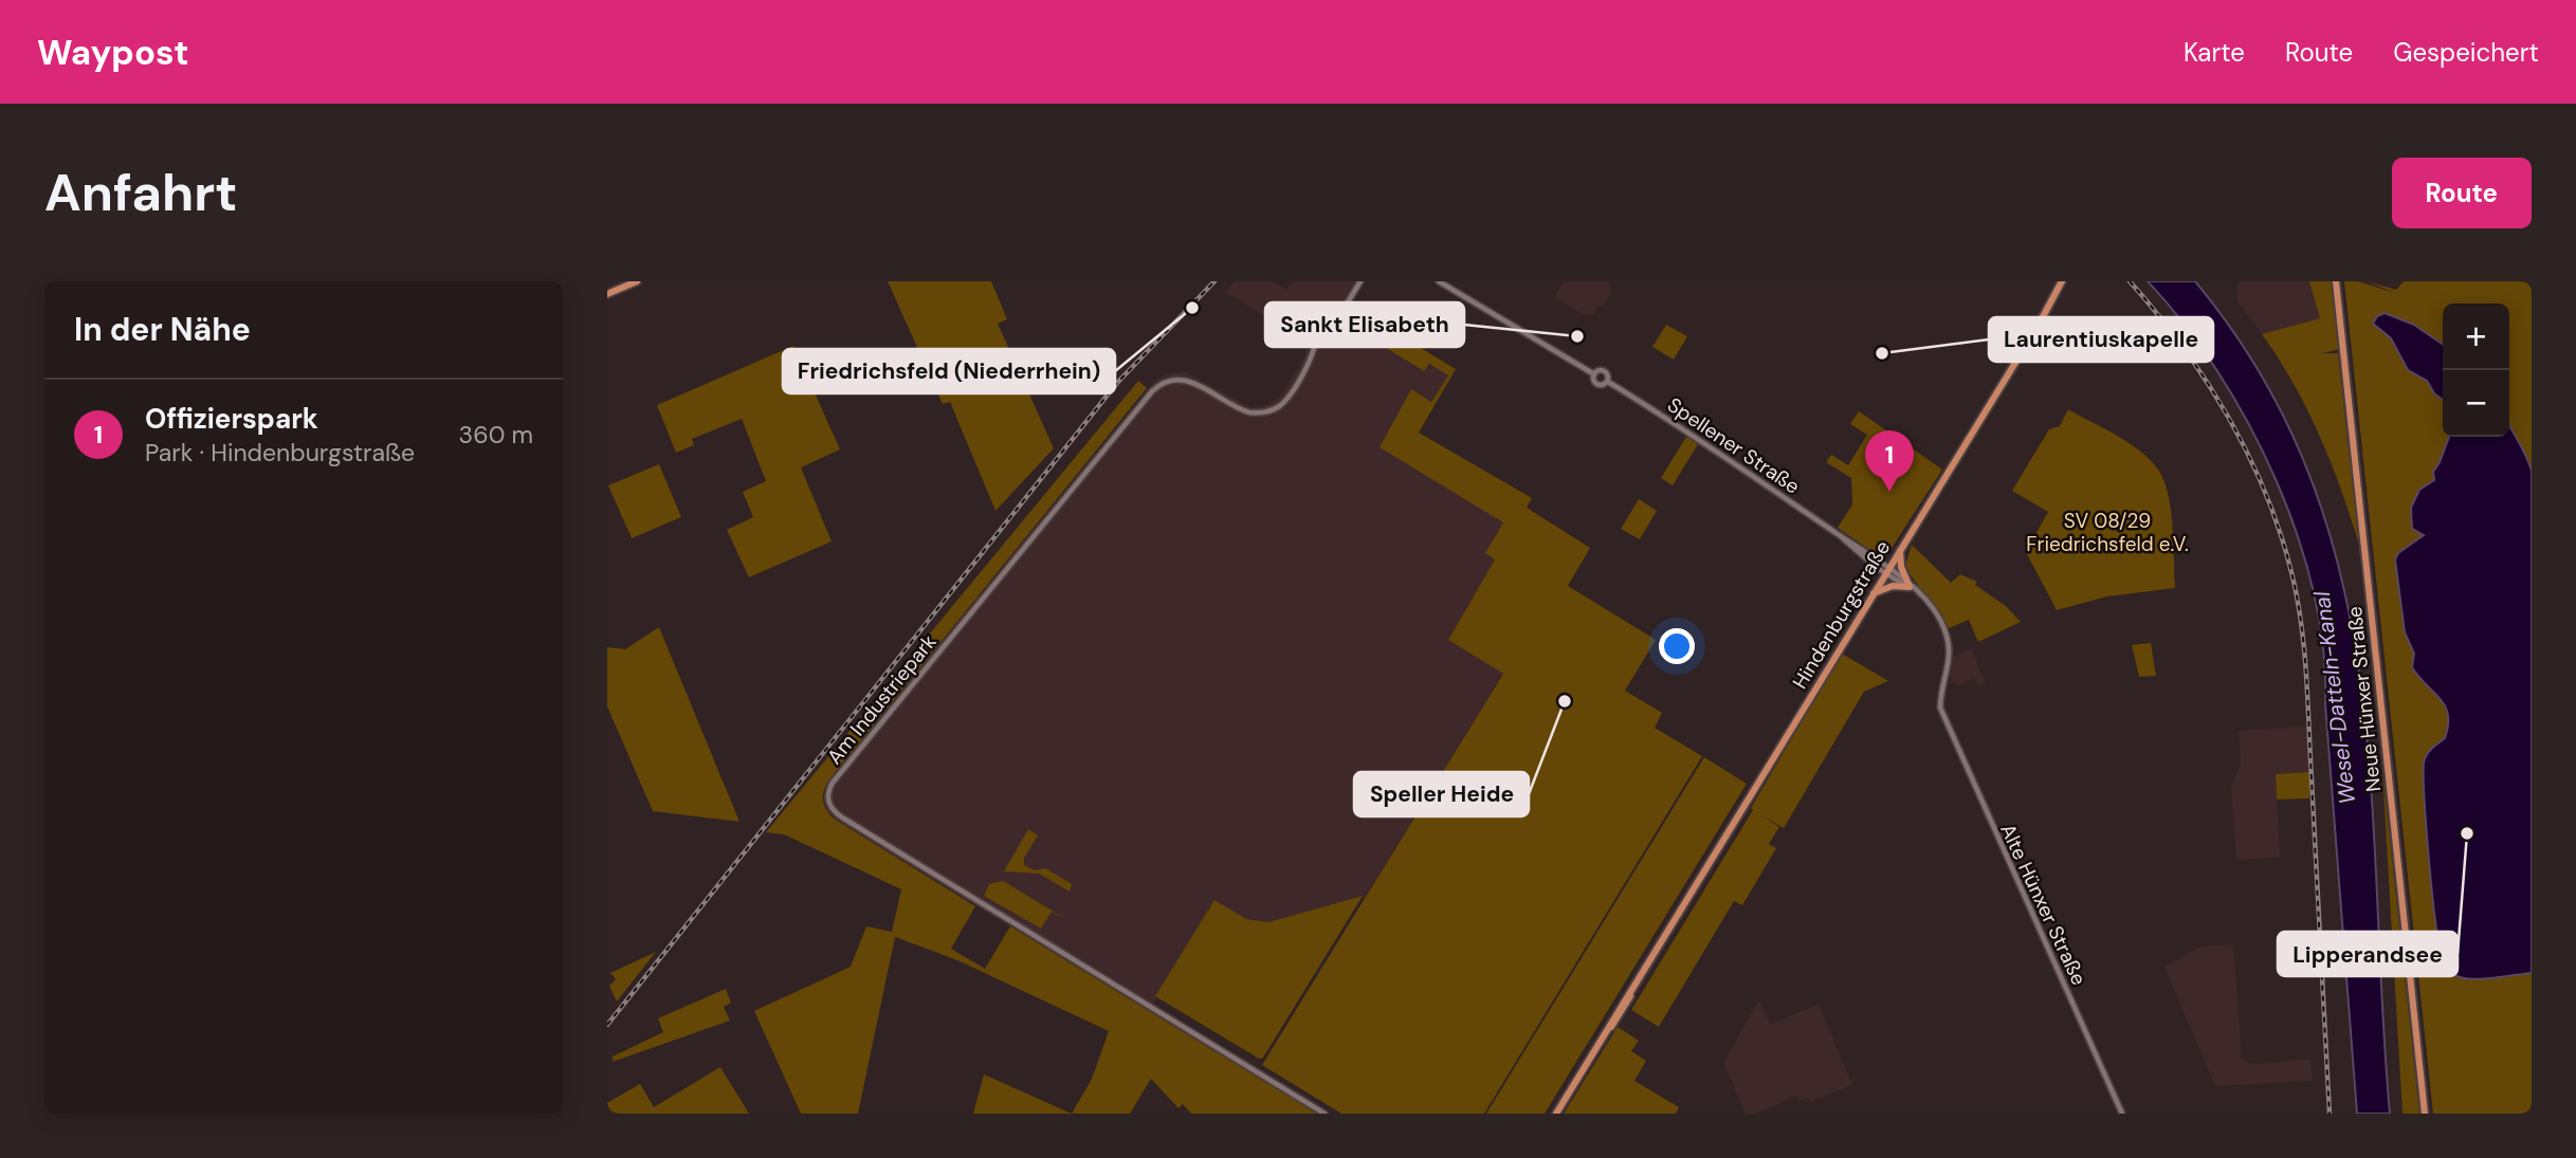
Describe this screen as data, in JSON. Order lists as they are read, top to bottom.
{
  "streets": {
    "main road": ["Hindenburgstraße", "Neue Hünxer Straße"],
    "street": ["Spellener Straße", "Am Industriepark", "Alte Hünxer Straße"]
  },
  "crossings": [
    ["Spellener Straße", "Hindenburgstraße"],
    ["Spellener Straße", "Alte Hünxer Straße"]
  ],
  "water": ["Wesel-Datteln-Kanal"],
  "parks": ["SV 08/29 Friedrichsfeld e.V."],
  "places": [
    "Friedrichsfeld (Niederrhein)",
    "Sankt Elisabeth",
    "Laurentiuskapelle",
    "Speller Heide",
    "Lipperandsee"
  ],
  "page": {
    "header": "Waypost",
    "nav": ["Karte", "Route", "Gespeichert"],
    "buttons": "Route",
    "title": "Anfahrt",
    "heading": "In der Nähe",
    "map_buttons": ["+", "−"],
    "list": [
      {
        "mark": "1",
        "name": "Offizierspark",
        "note": "Park · Hindenburgstraße",
        "value": "360 m"
      }
    ],
    "pins": "1"
  }
}
